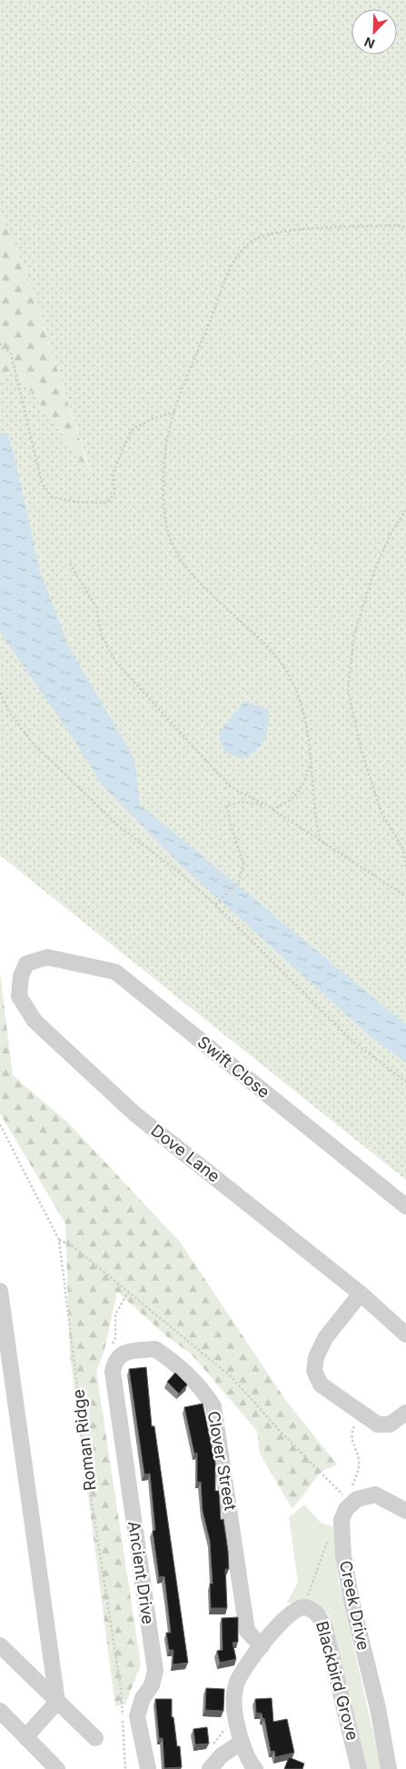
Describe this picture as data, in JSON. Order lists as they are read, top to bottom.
{
  "streets": {
    "street": [
      "Swift Close",
      "Dove Lane",
      "Clover Street",
      "Ancient Drive",
      "Creek Drive",
      "Blackbird Grove"
    ],
    "path": ["Roman Ridge"]
  },
  "crossings": [
    ["Swift Close", "Dove Lane"],
    ["Clover Street", "Ancient Drive"],
    ["Clover Street", "Blackbird Grove"]
  ],
  "north": "bottom left"
}
